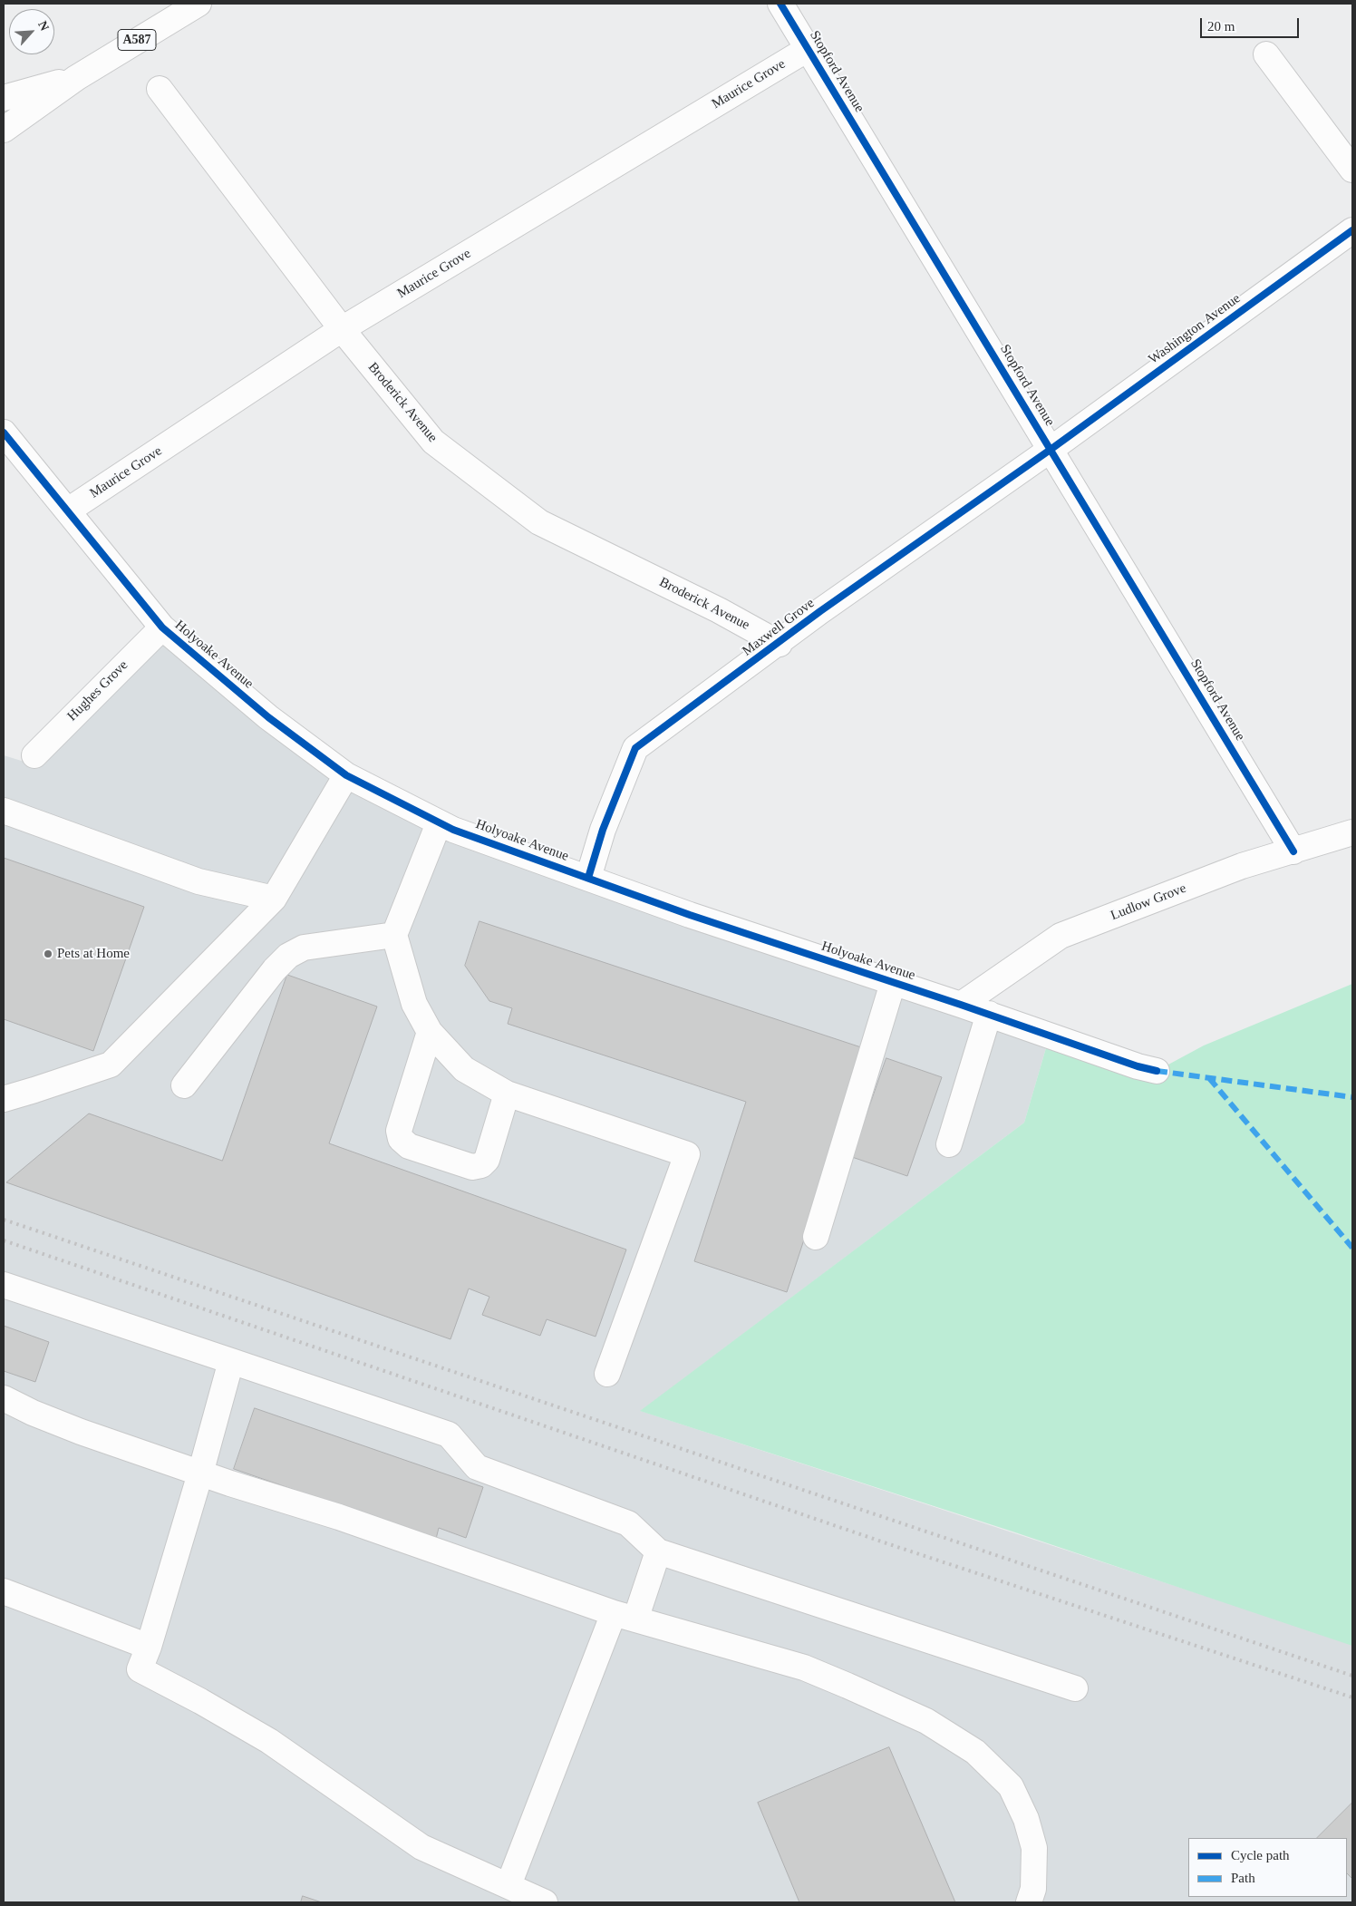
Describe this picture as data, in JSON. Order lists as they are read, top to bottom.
{
  "streets": {
    "street": [
      "A587",
      "Stopford Avenue",
      "Maurice Grove",
      "Washington Avenue",
      "Broderick Avenue",
      "Maxwell Grove",
      "Holyoake Avenue",
      "Hughes Grove",
      "Ludlow Grove"
    ]
  },
  "crossings": [
    ["Stopford Avenue", "Maurice Grove"],
    ["Stopford Avenue", "Washington Avenue"],
    ["Stopford Avenue", "Maxwell Grove"],
    ["Stopford Avenue", "Ludlow Grove"],
    ["Maurice Grove", "Broderick Avenue"],
    ["Maurice Grove", "Holyoake Avenue"],
    ["Washington Avenue", "Maxwell Grove"],
    ["Broderick Avenue", "Maxwell Grove"],
    ["Maxwell Grove", "Holyoake Avenue"],
    ["Holyoake Avenue", "Hughes Grove"],
    ["Holyoake Avenue", "Ludlow Grove"]
  ],
  "places": ["Pets at Home"],
  "legend": ["Cycle path", "Path"],
  "scale_bar": "20 m",
  "north": "top right"
}
